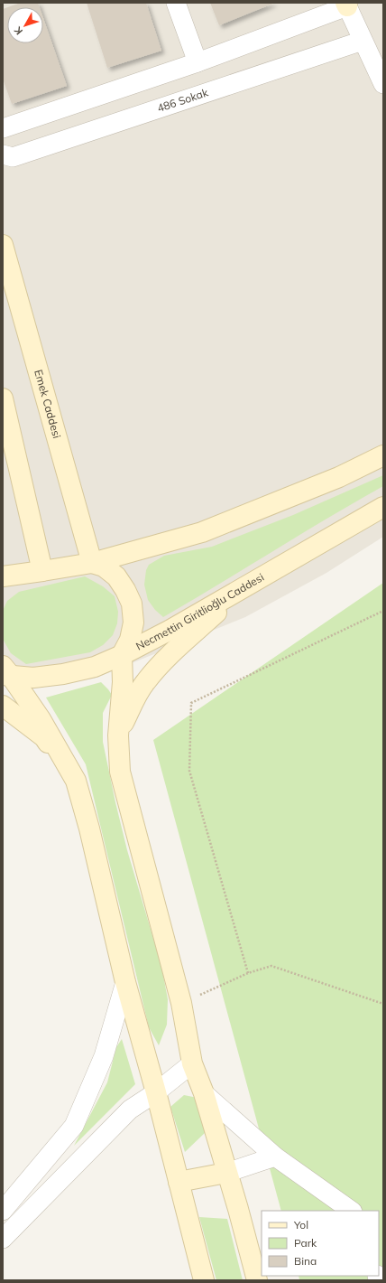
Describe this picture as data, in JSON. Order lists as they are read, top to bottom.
{
  "streets": {
    "street": ["486 Sokak", "Emek Caddesi", "Necmettin Giritlioğlu Caddesi"]
  },
  "legend": ["Yol", "Park", "Bina"],
  "north": "bottom left"
}
